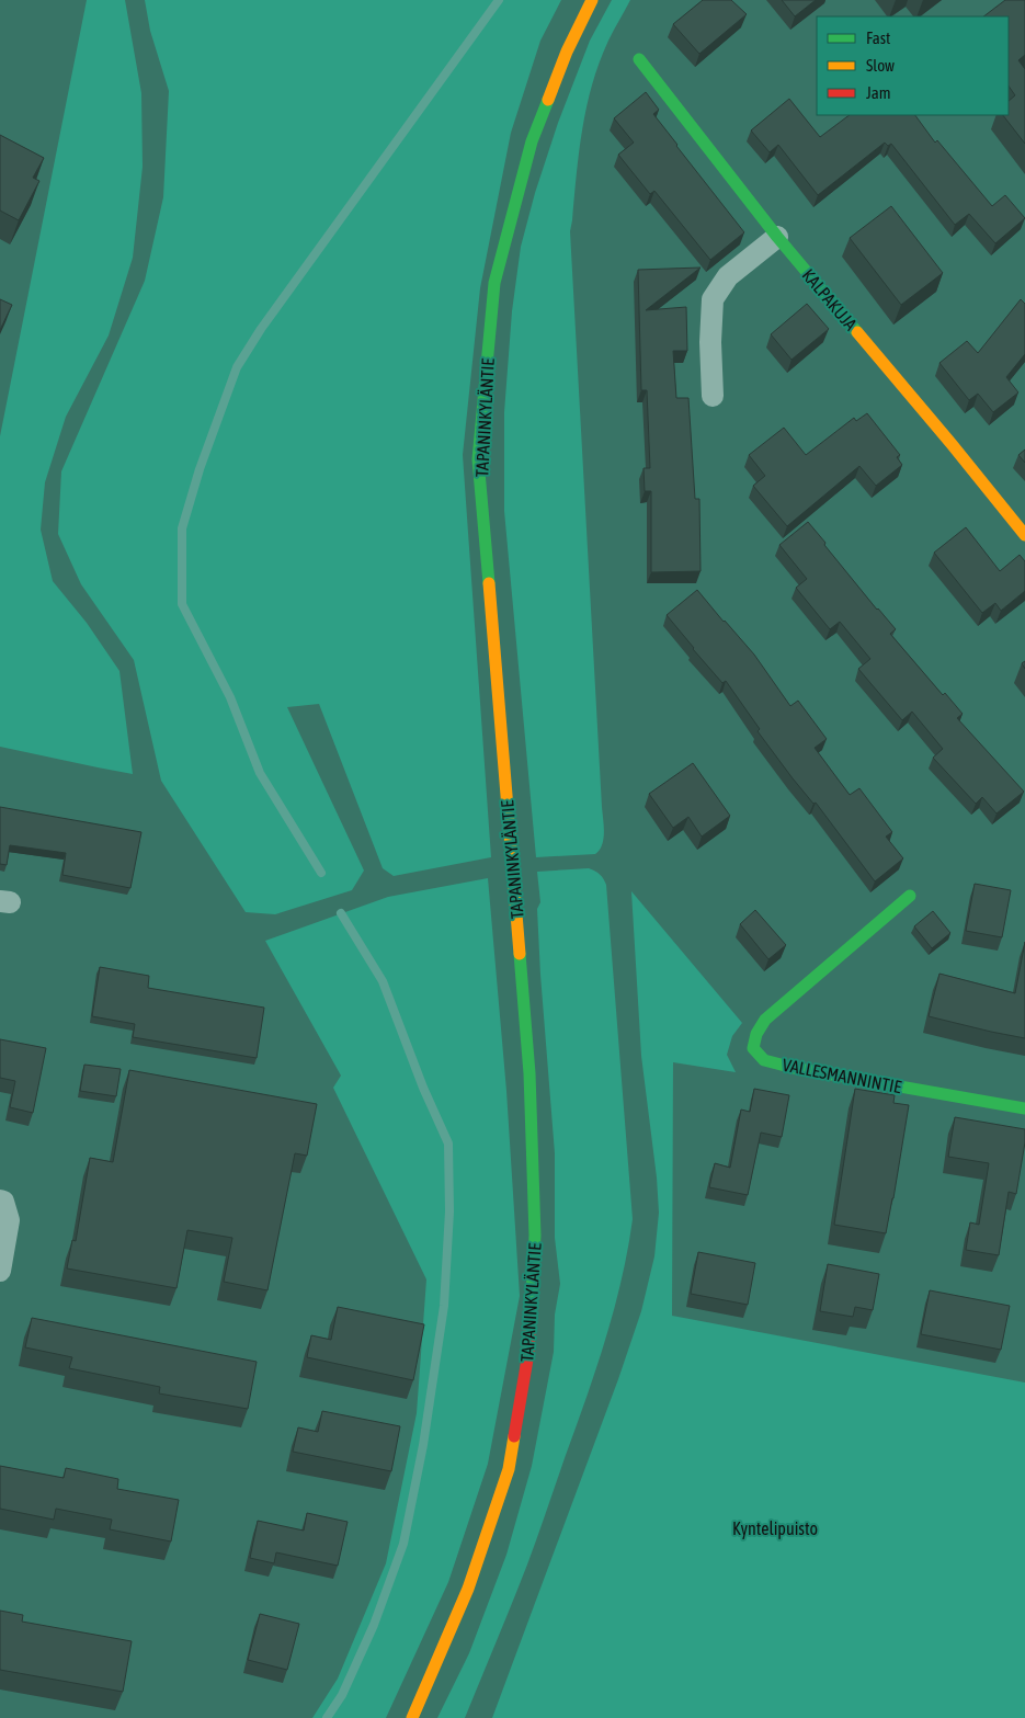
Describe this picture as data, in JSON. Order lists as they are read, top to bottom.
{
  "streets": {
    "main road": ["KALPAKUJA", "TAPANINKYLÄNTIE", "VALLESMANNINTIE"]
  },
  "parks": ["Kyntelipuisto"],
  "legend": ["Fast", "Slow", "Jam"]
}
